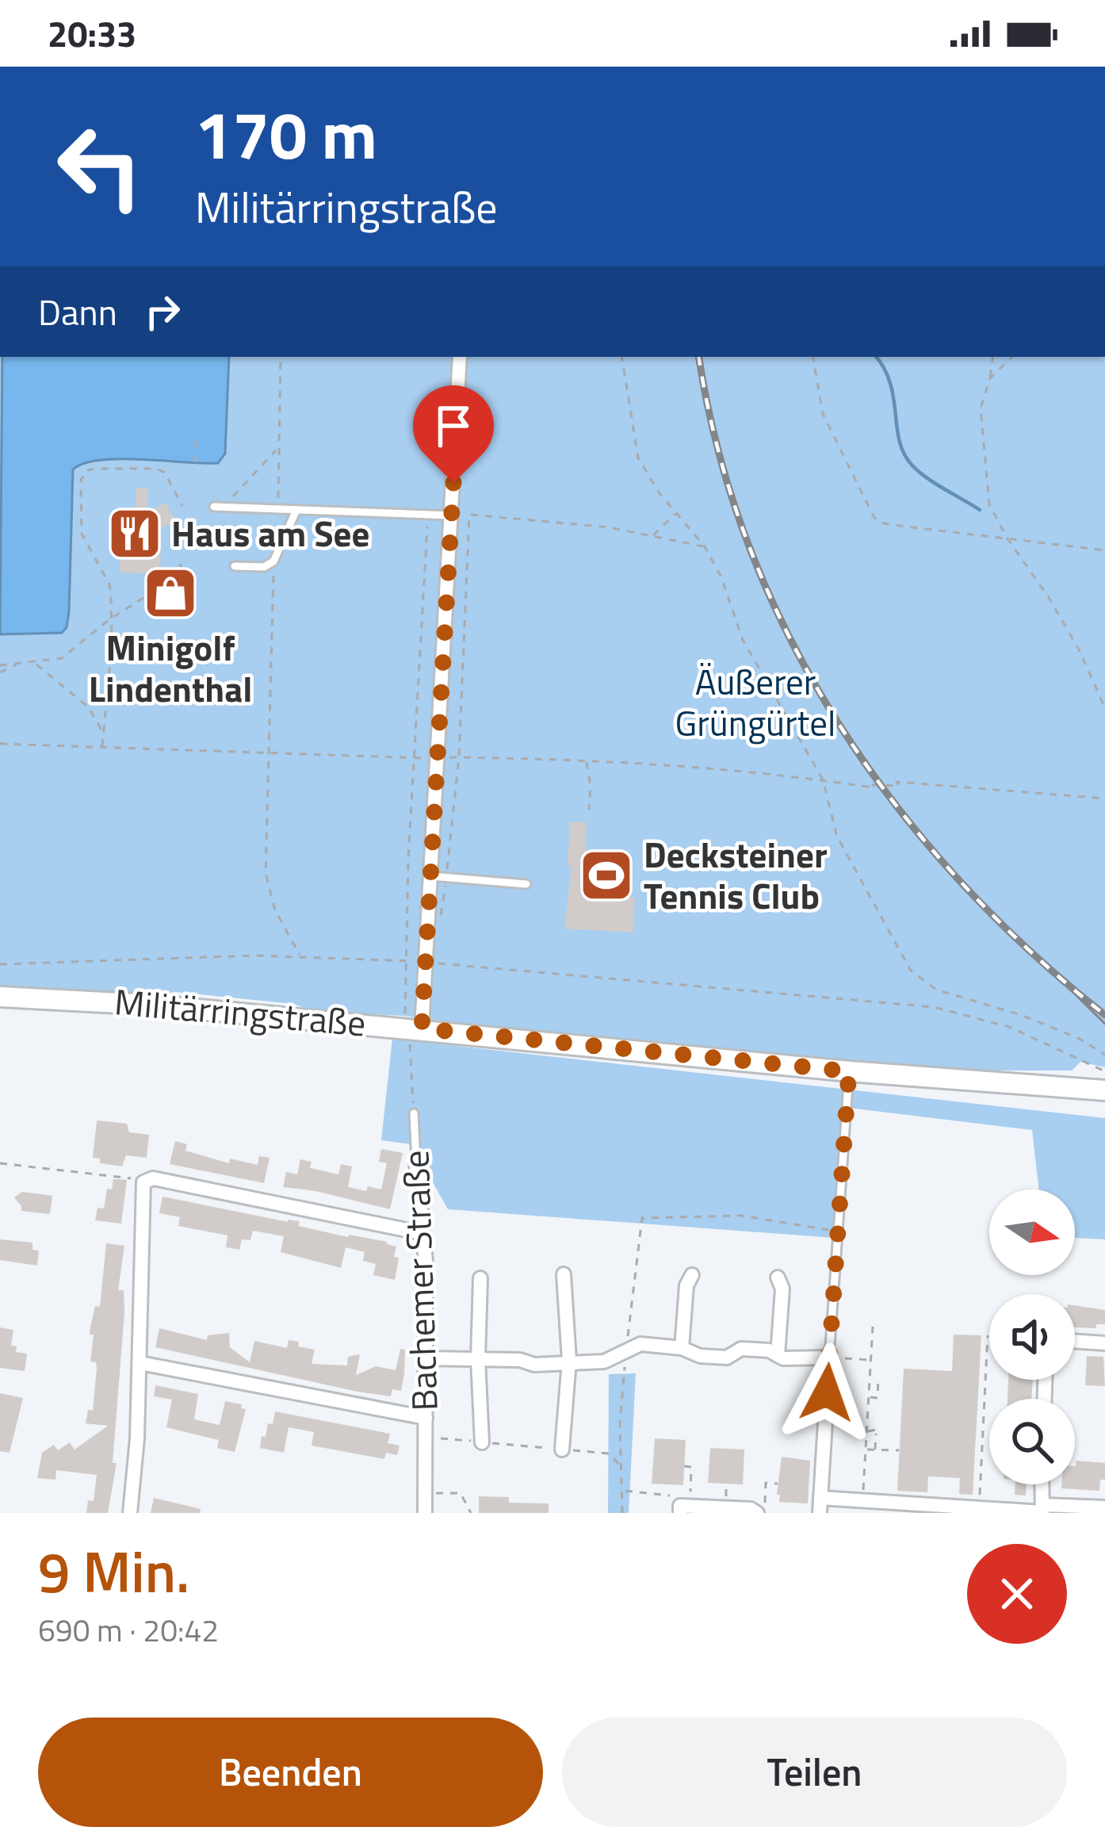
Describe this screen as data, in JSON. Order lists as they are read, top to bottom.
{
  "streets": {
    "main road": ["Militärringstraße"],
    "street": ["Bachemer Straße"]
  },
  "parks": ["Äußerer Grüngürtel"],
  "places": {
    "restaurant": ["Haus am See"],
    "shop": ["Minigolf Lindenthal"],
    "sports": ["Decksteiner Tennis Club"]
  },
  "north": "right",
  "page": {
    "status": "20:33",
    "turn": ["170 m", "Militärringstraße"],
    "then": "Dann",
    "heading": ["9 Min.", "690 m · 20:42"],
    "buttons": ["Beenden", "Teilen"]
  }
}
